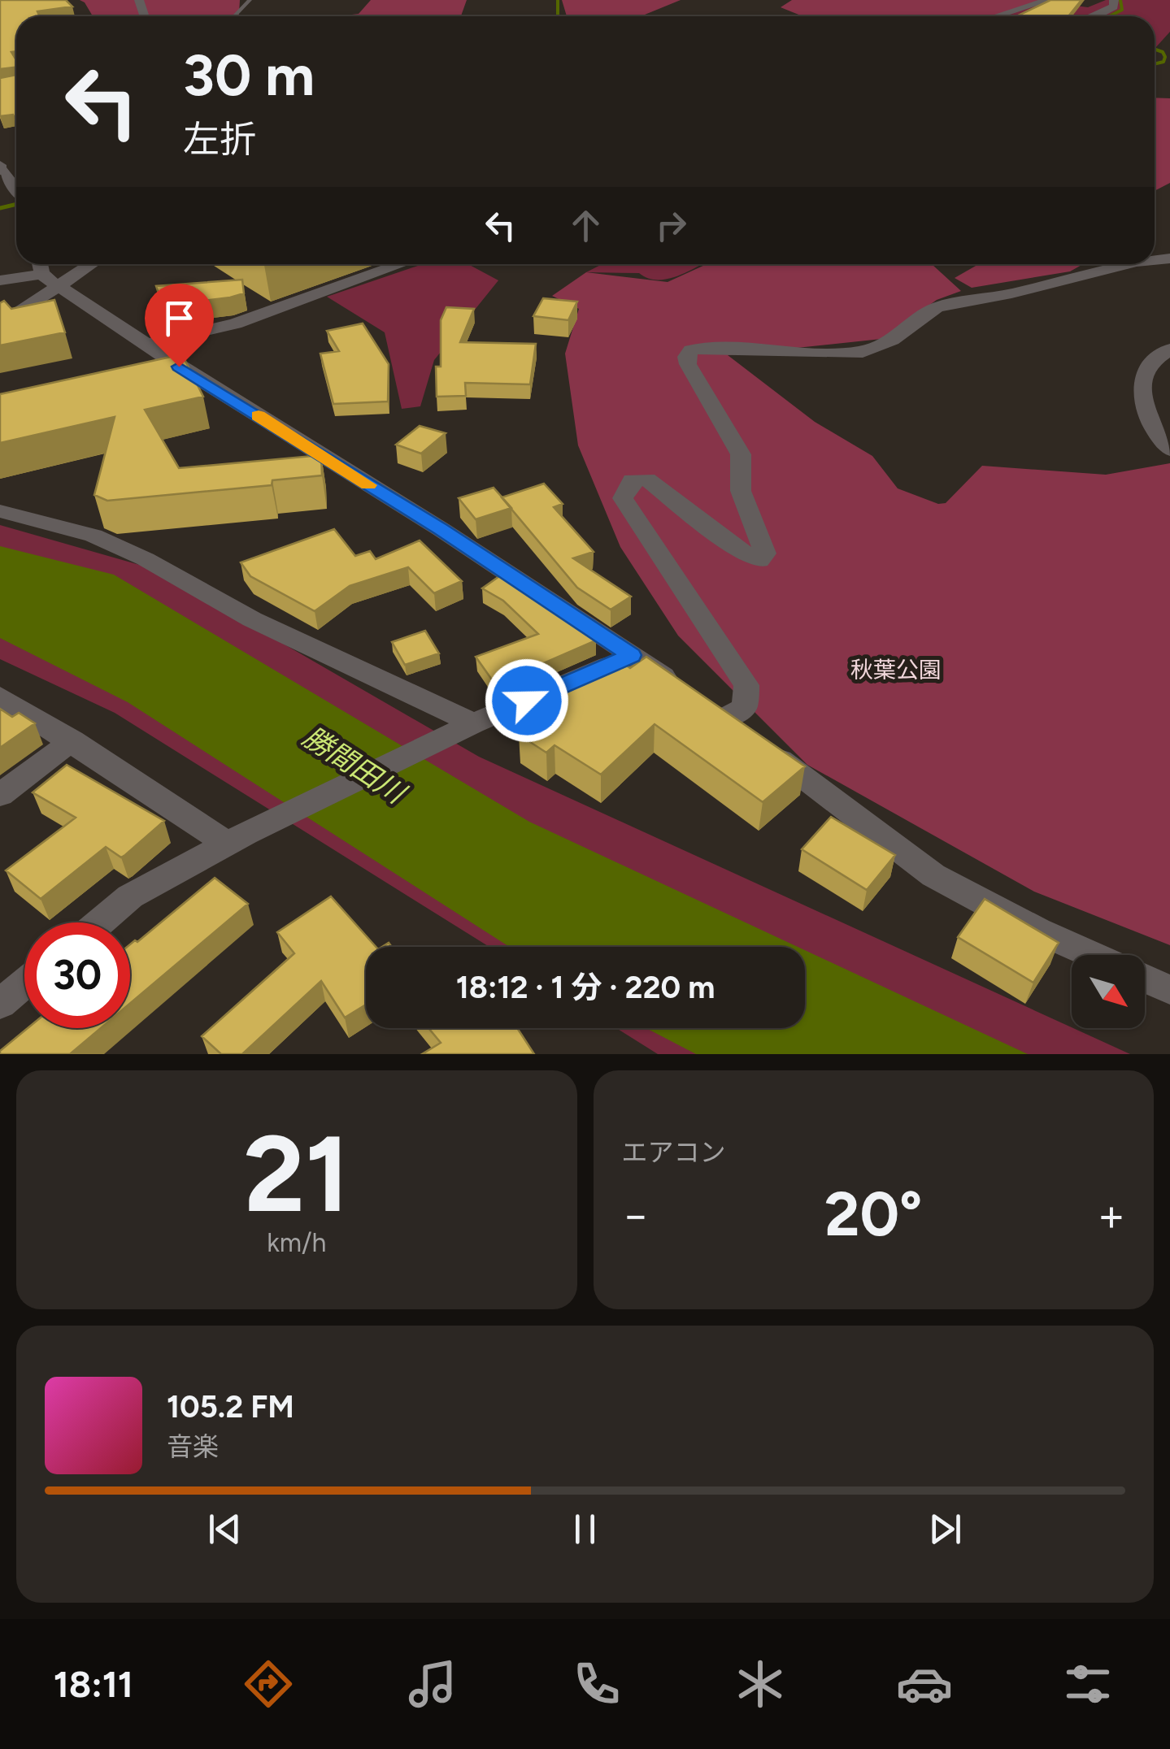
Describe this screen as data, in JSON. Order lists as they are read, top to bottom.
{
  "water": ["勝間田川"],
  "parks": ["秋葉公園"],
  "north": "bottom right",
  "page": {
    "turn": ["30 m", "左折"],
    "limit": "30",
    "trip": "18:12 · 1 分 · 220 m",
    "tile": [
      ["21", "km/h"],
      "エアコン"
    ],
    "heat": ["−", "20°", "+"],
    "song": ["105.2 FM", "音楽"],
    "tabs": "18:11"
  }
}
